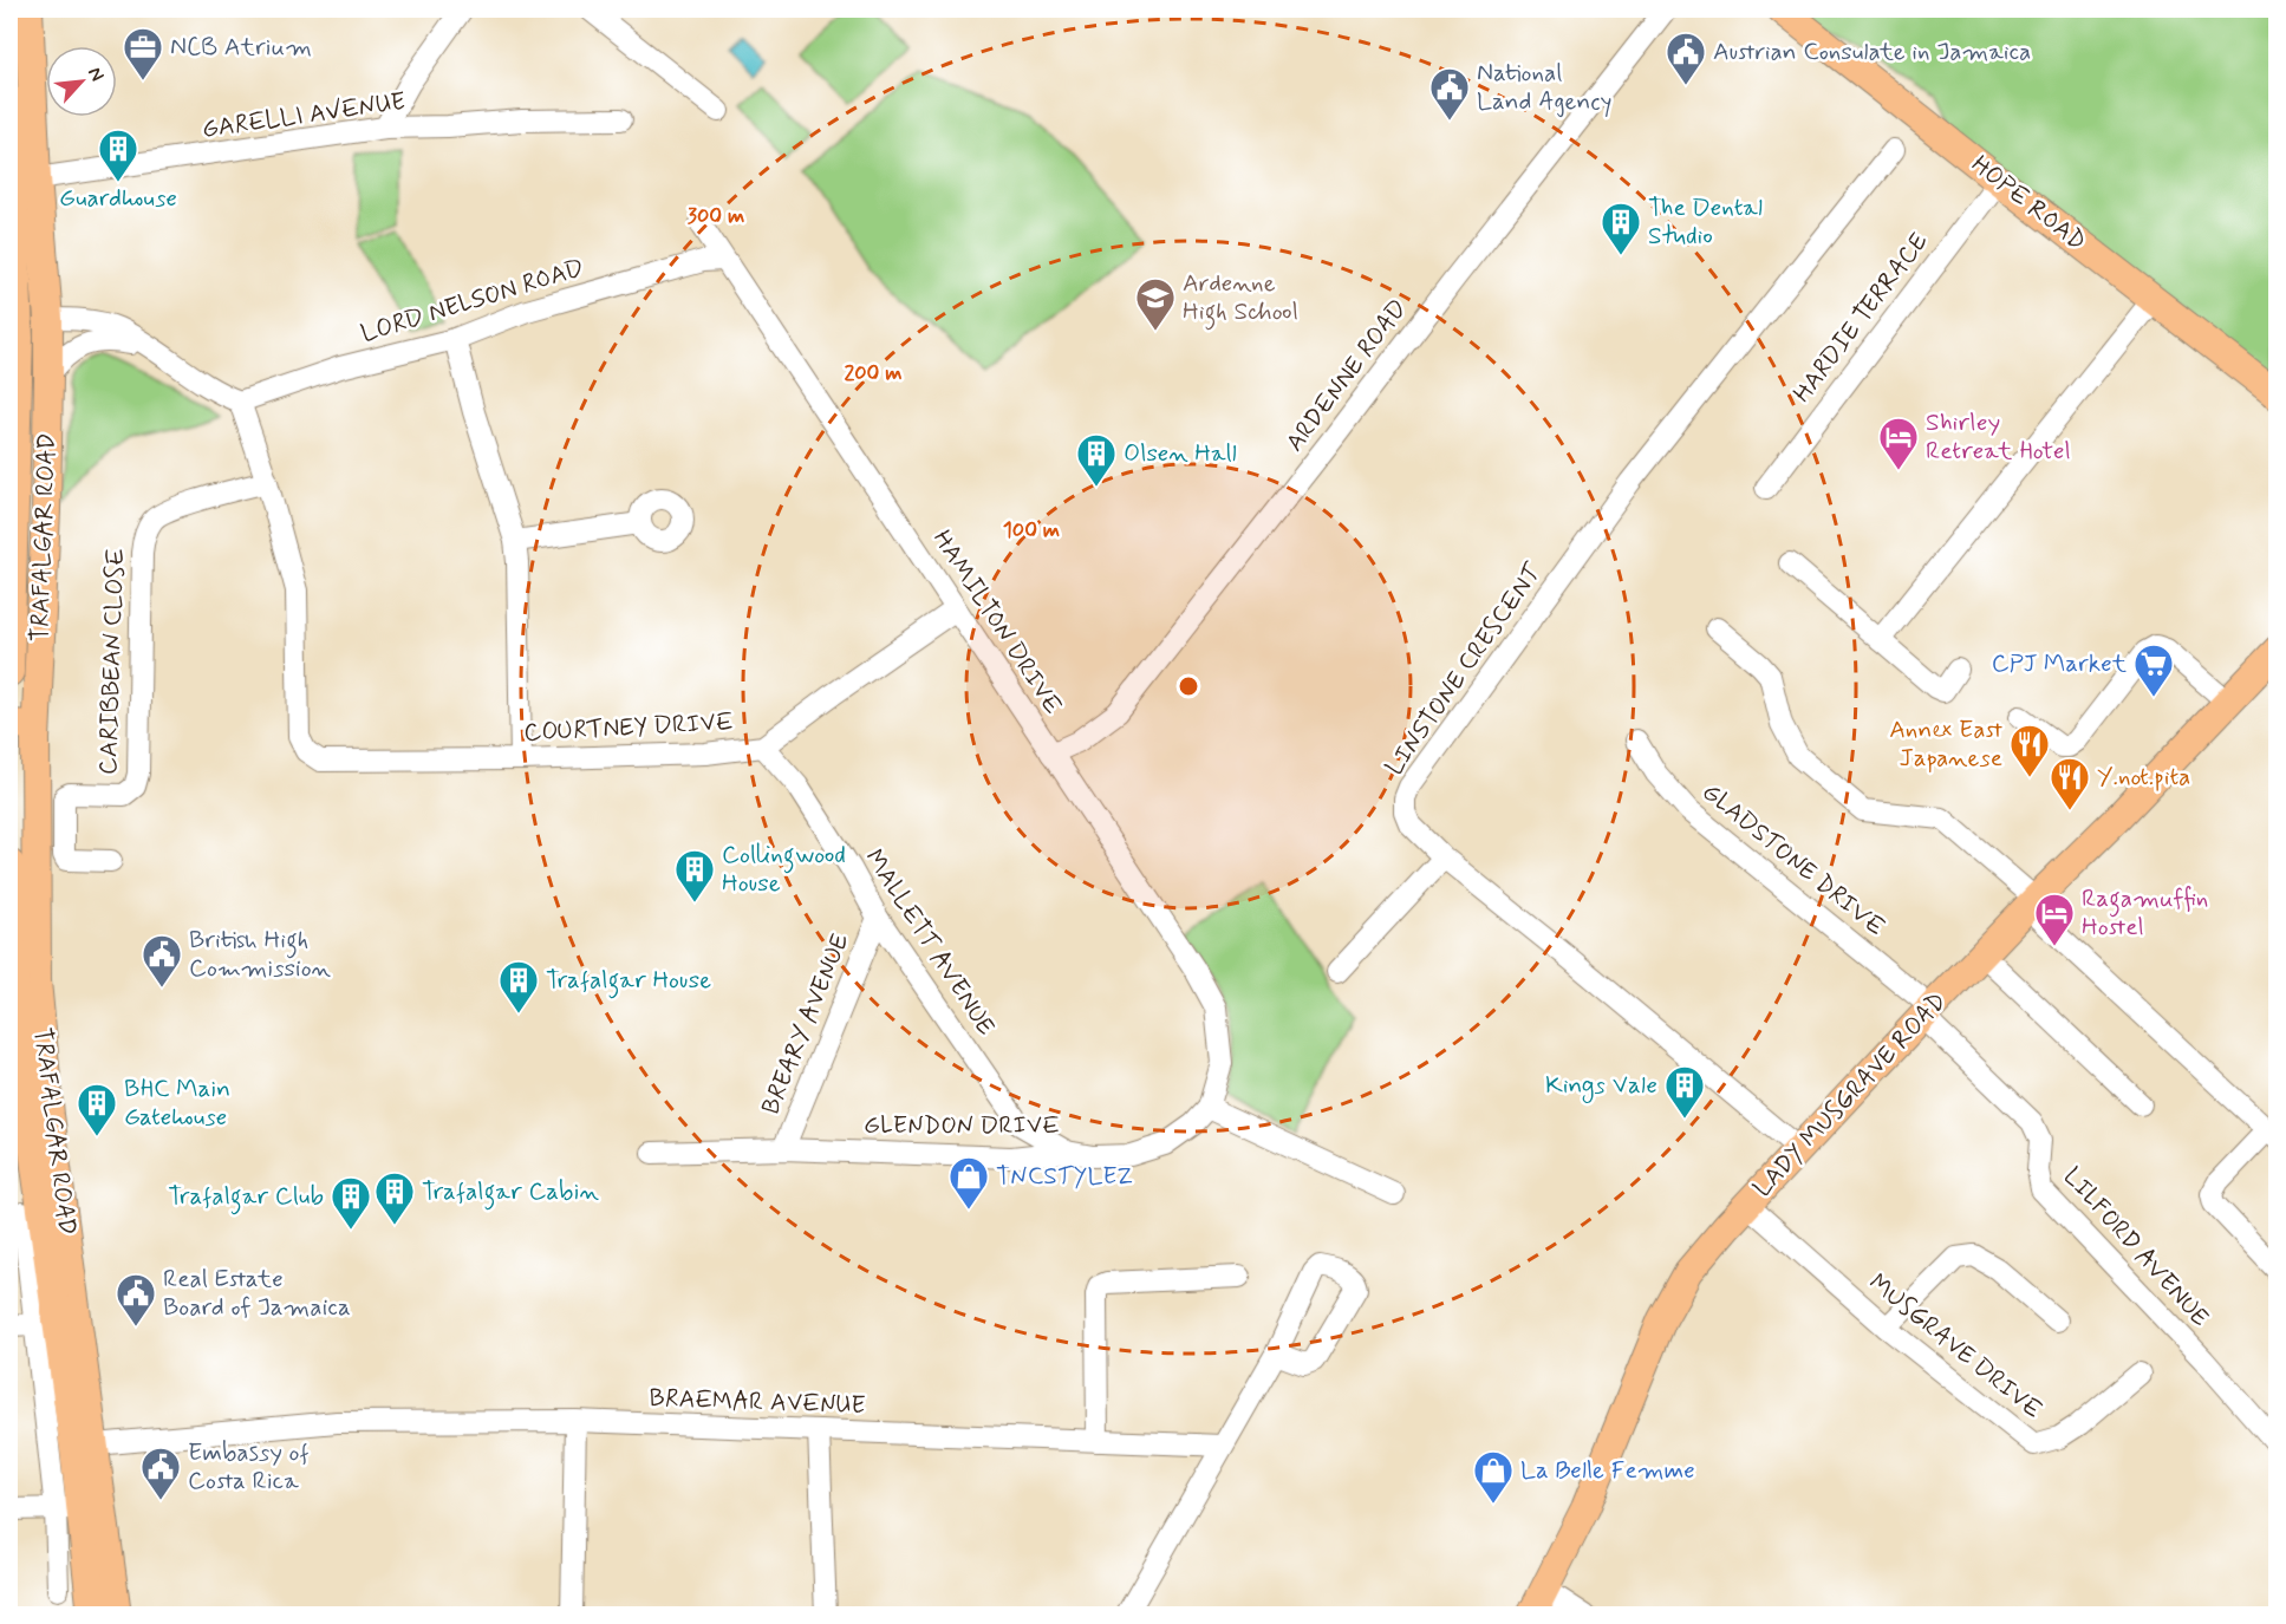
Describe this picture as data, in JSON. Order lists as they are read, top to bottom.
{
  "streets": {
    "main road": ["HOPE ROAD", "TRAFALGAR ROAD", "LADY MUSGRAVE ROAD"],
    "street": [
      "GARELLI AVENUE",
      "LORD NELSON ROAD",
      "HARDIE TERRACE",
      "ARDENNE ROAD",
      "HAMILTON DRIVE",
      "CARIBBEAN CLOSE",
      "LINSTONE CRESCENT",
      "COURTNEY DRIVE",
      "GLADSTONE DRIVE",
      "MALLETT AVENUE",
      "BREARY AVENUE",
      "GLENDON DRIVE",
      "LILFORD AVENUE",
      "MUSGRAVE DRIVE",
      "BRAEMAR AVENUE"
    ]
  },
  "crossings": [
    ["GARELLI AVENUE", "TRAFALGAR ROAD"],
    ["HOPE ROAD", "HARDIE TERRACE"],
    ["LORD NELSON ROAD", "HAMILTON DRIVE"],
    ["ARDENNE ROAD", "HAMILTON DRIVE"],
    ["TRAFALGAR ROAD", "BRAEMAR AVENUE"],
    ["HAMILTON DRIVE", "COURTNEY DRIVE"],
    ["HAMILTON DRIVE", "GLENDON DRIVE"],
    ["CARIBBEAN CLOSE", "COURTNEY DRIVE"],
    ["LINSTONE CRESCENT", "LADY MUSGRAVE ROAD"],
    ["COURTNEY DRIVE", "MALLETT AVENUE"],
    ["GLADSTONE DRIVE", "LADY MUSGRAVE ROAD"],
    ["GLADSTONE DRIVE", "LILFORD AVENUE"],
    ["MALLETT AVENUE", "BREARY AVENUE"],
    ["MALLETT AVENUE", "GLENDON DRIVE"],
    ["BREARY AVENUE", "GLENDON DRIVE"],
    ["LADY MUSGRAVE ROAD", "LILFORD AVENUE"],
    ["LADY MUSGRAVE ROAD", "MUSGRAVE DRIVE"]
  ],
  "places": {
    "office": ["NCB Atrium"],
    "public building": [
      "Austrian Consulate in Jamaica",
      "National Land Agency",
      "British High Commission",
      "Real Estate Board of Jamaica",
      "Embassy of Costa Rica"
    ],
    "building": [
      "Guardhouse",
      "The Dental Studio",
      "Olsen Hall",
      "Collingwood House",
      "Trafalgar House",
      "Kings Vale",
      "BHC Main Gatehouse",
      "Trafalgar Cabin",
      "Trafalgar Club"
    ],
    "school or university": ["Ardenne High School"],
    "hotel": ["Shirley Retreat Hotel", "Ragamuffin Hostel"],
    "supermarket": ["CPJ Market"],
    "restaurant": ["Annex East Japanese", "Y.not.pita"],
    "shop": ["TNCSTYLEZ", "La Belle Femme"]
  },
  "north": "top right",
  "rings": ["300 m", "200 m", "100 m"]
}
